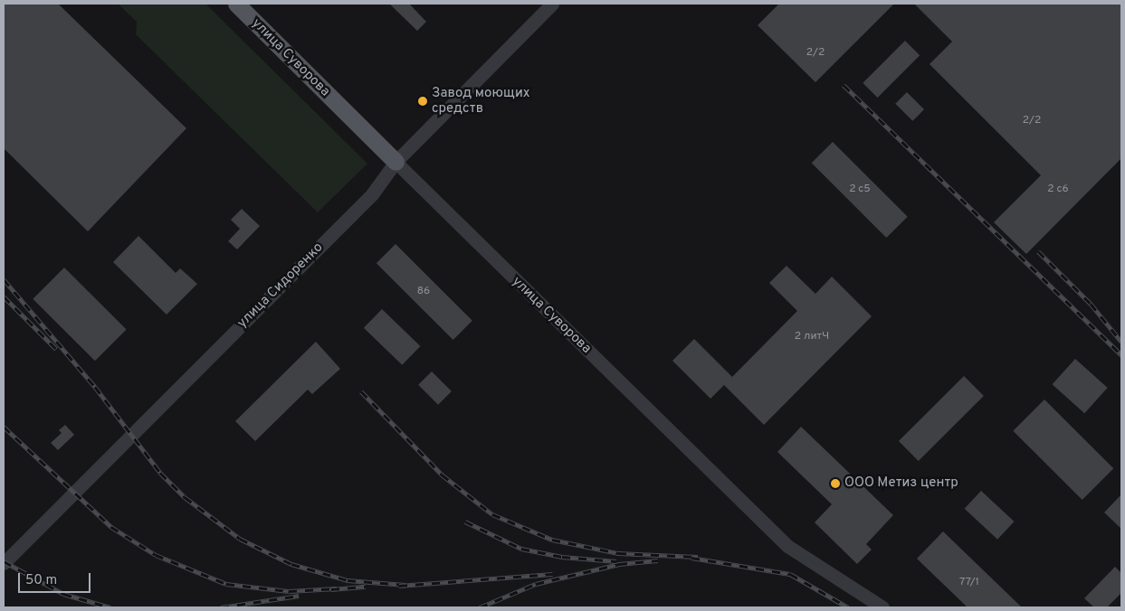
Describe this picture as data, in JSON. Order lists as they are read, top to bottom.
{
  "streets": {
    "main road": ["улица Суворова"],
    "street": ["улица Сидоренко"]
  },
  "crossings": [
    ["улица Суворова", "улица Сидоренко"]
  ],
  "places": ["Завод моющих средств", "ООО Метиз центр"],
  "house_numbers": [
    "2/2",
    "2/2",
    "2 с5",
    "2 с6",
    "86",
    "2 литЧ",
    "77/1"
  ],
  "scale_bar": "50 m"
}
